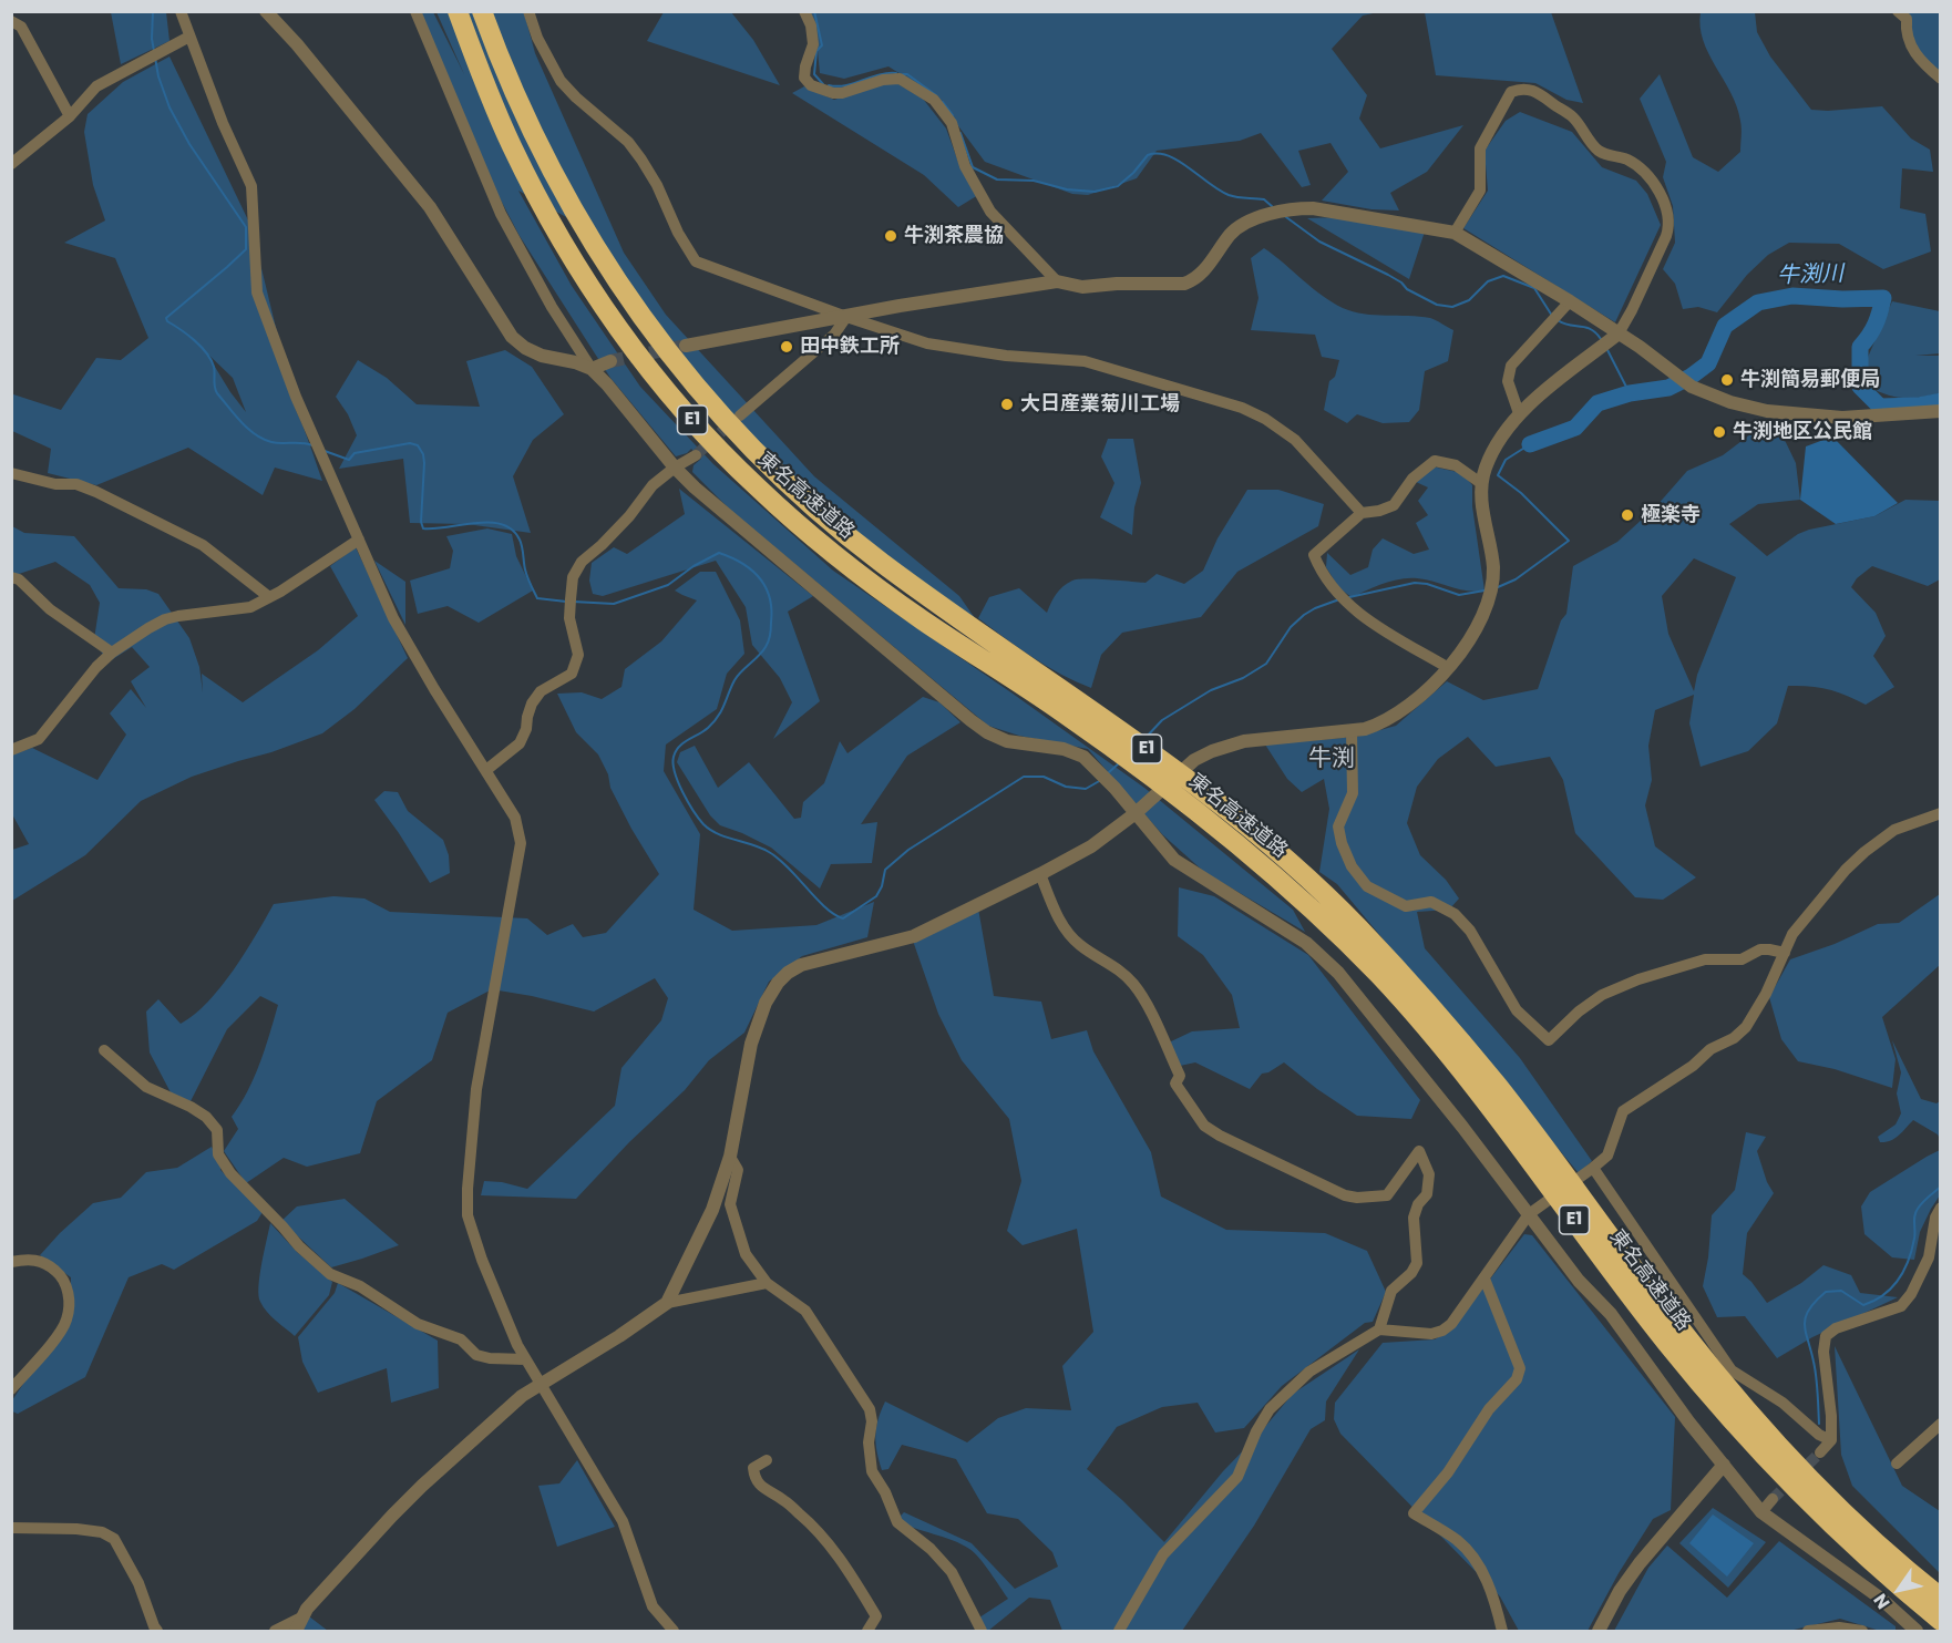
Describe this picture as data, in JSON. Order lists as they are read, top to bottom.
{
  "streets": {
    "highway": ["E1", "東名高速道路"]
  },
  "districts": ["牛渕"],
  "water": ["牛渕川"],
  "places": [
    "牛渕茶農協",
    "田中鉄工所",
    "牛渕簡易郵便局",
    "大日産業菊川工場",
    "牛渕地区公民館",
    "極楽寺"
  ],
  "north": "bottom left"
}
